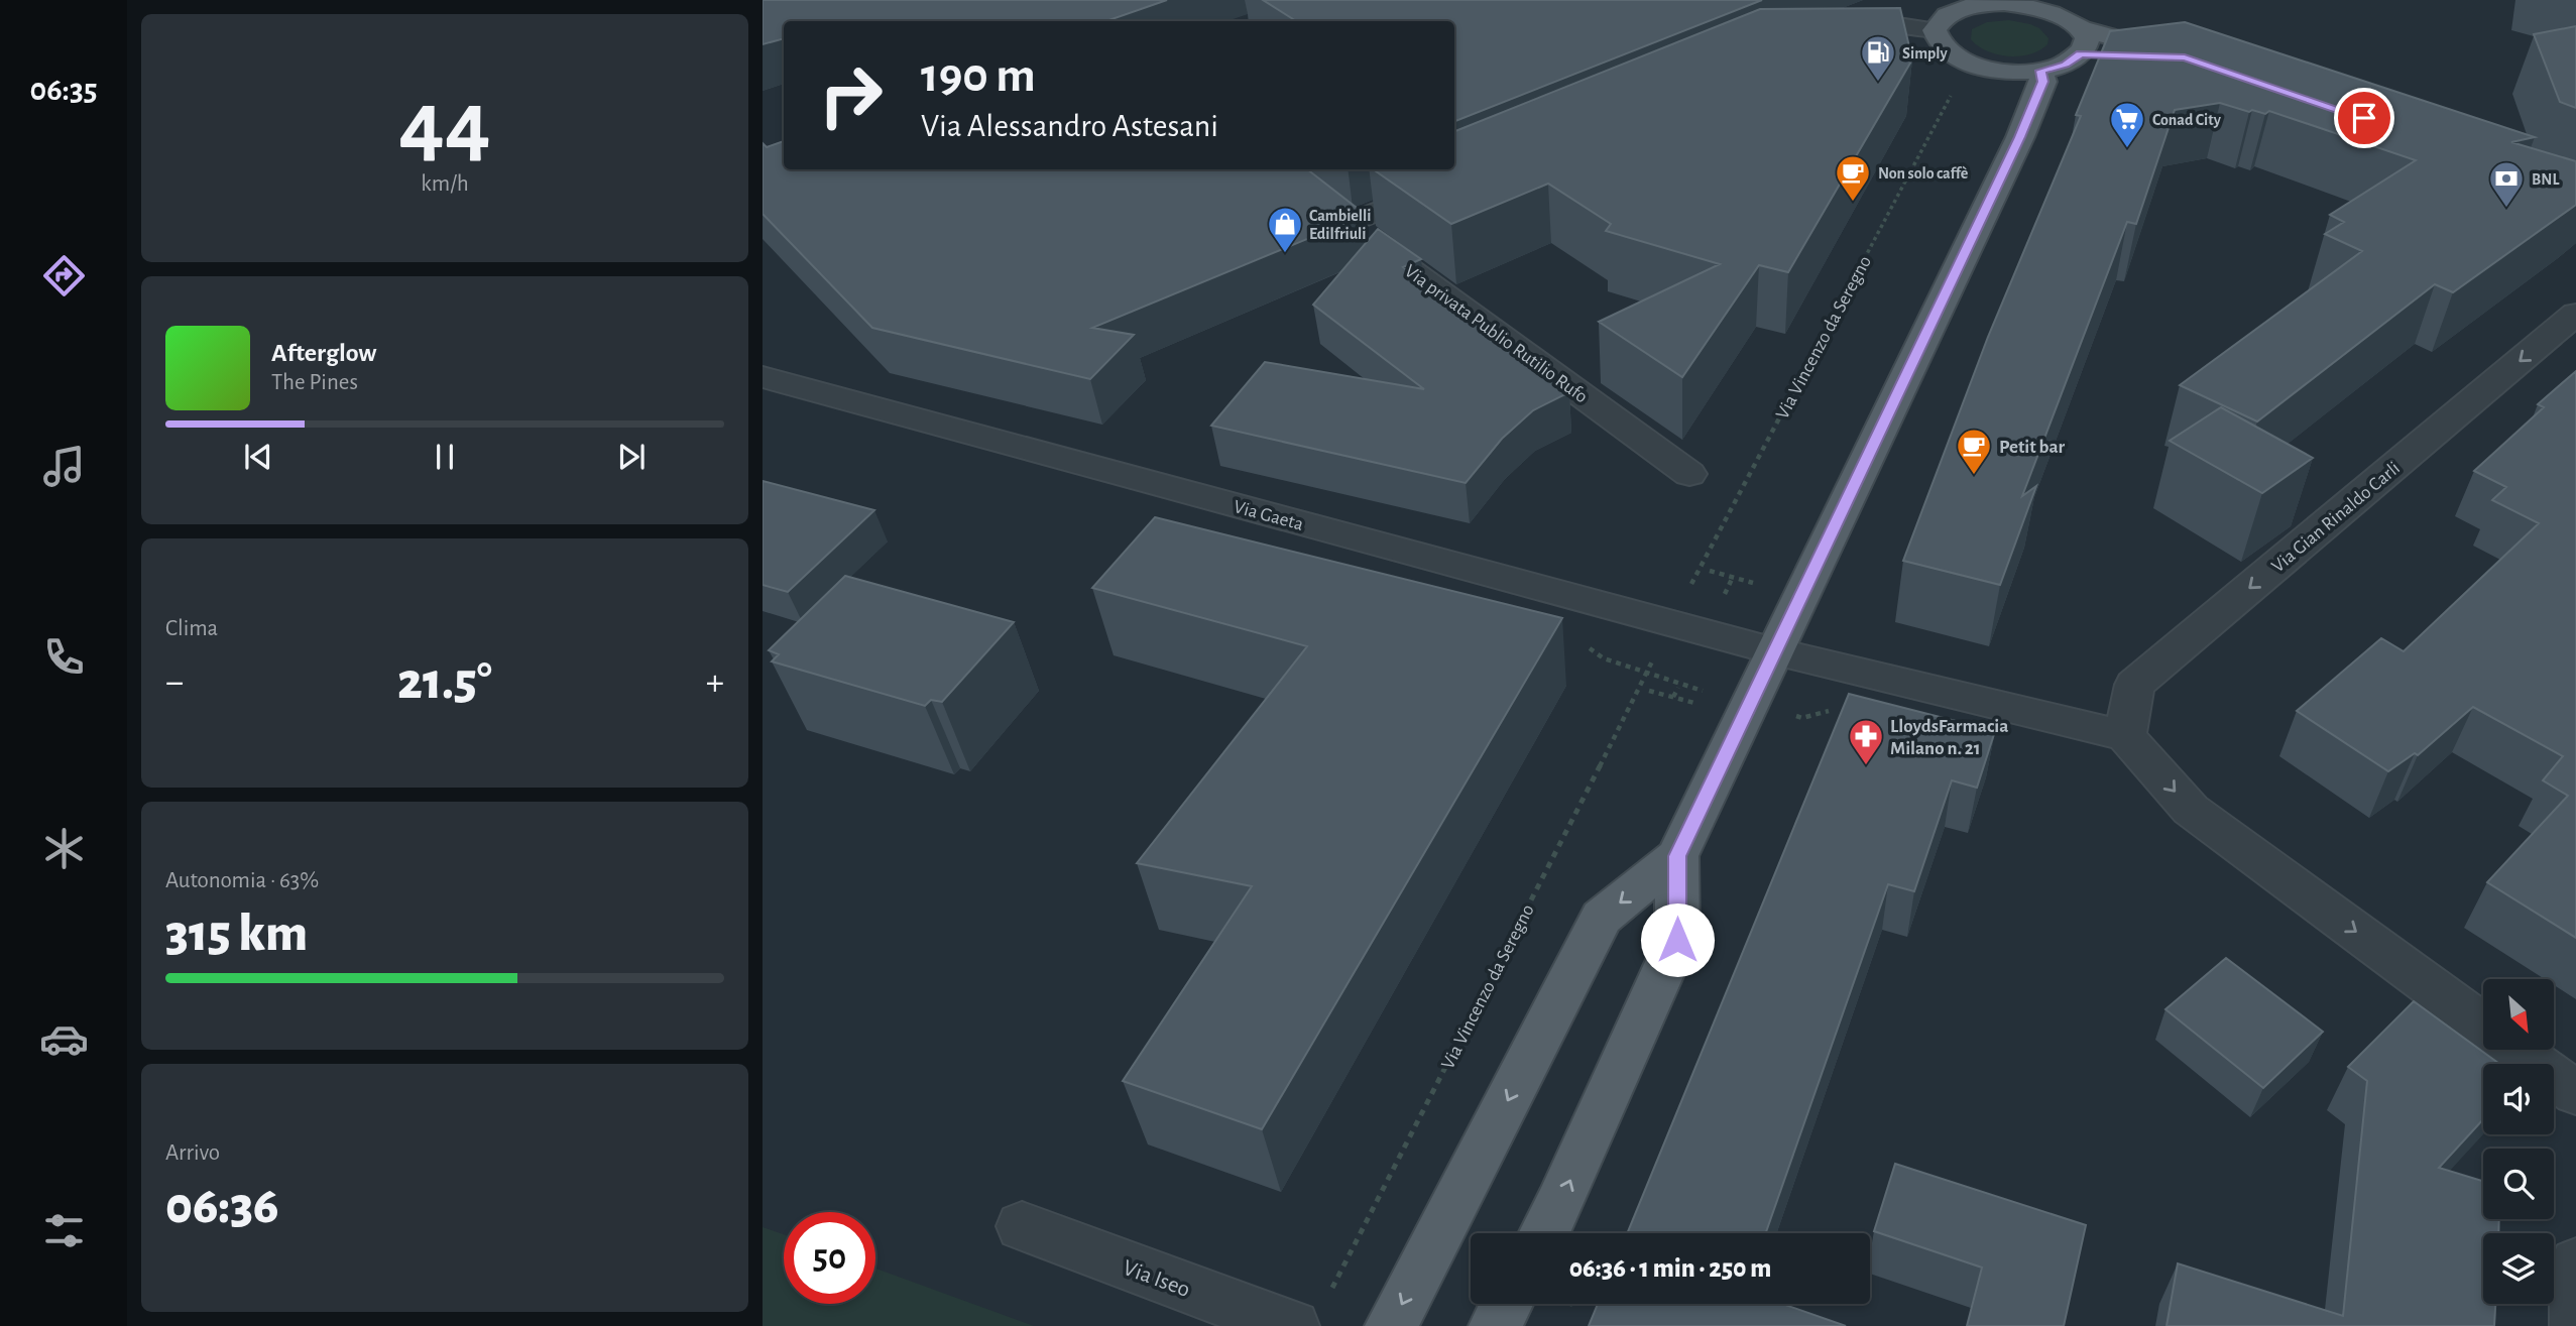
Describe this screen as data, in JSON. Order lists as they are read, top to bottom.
{
  "streets": {
    "street": [
      "Via privata Publio Rutilio Rufo",
      "Via Gaeta",
      "Via Gian Rinaldo Carli",
      "Via Iseo"
    ],
    "path": ["Via Vincenzo da Seregno"]
  },
  "crossings": [
    ["Via Vincenzo da Seregno", "Via Iseo"]
  ],
  "one_way": ["Via Gian Rinaldo Carli"],
  "places": {
    "fuel station": ["Simply"],
    "supermarket": ["Conad City"],
    "cafe": ["Non solo caffè", "Petit bar"],
    "bank": ["BNL"],
    "shop": ["Cambielli Edilfriuli"],
    "pharmacy": ["LloydsFarmacia Milano n. 21"]
  },
  "north": "bottom right",
  "page": {
    "tabs": "06:35",
    "tile": [
      ["44", "km/h"],
      "Clima",
      ["Autonomia · 63%", "315 km"],
      ["Arrivo", "06:36"]
    ],
    "turn": ["190 m", "Via Alessandro Astesani"],
    "song": ["Afterglow", "The Pines"],
    "heat": ["−", "21.5°", "+"],
    "limit": "50",
    "trip": "06:36 · 1 min · 250 m"
  }
}
